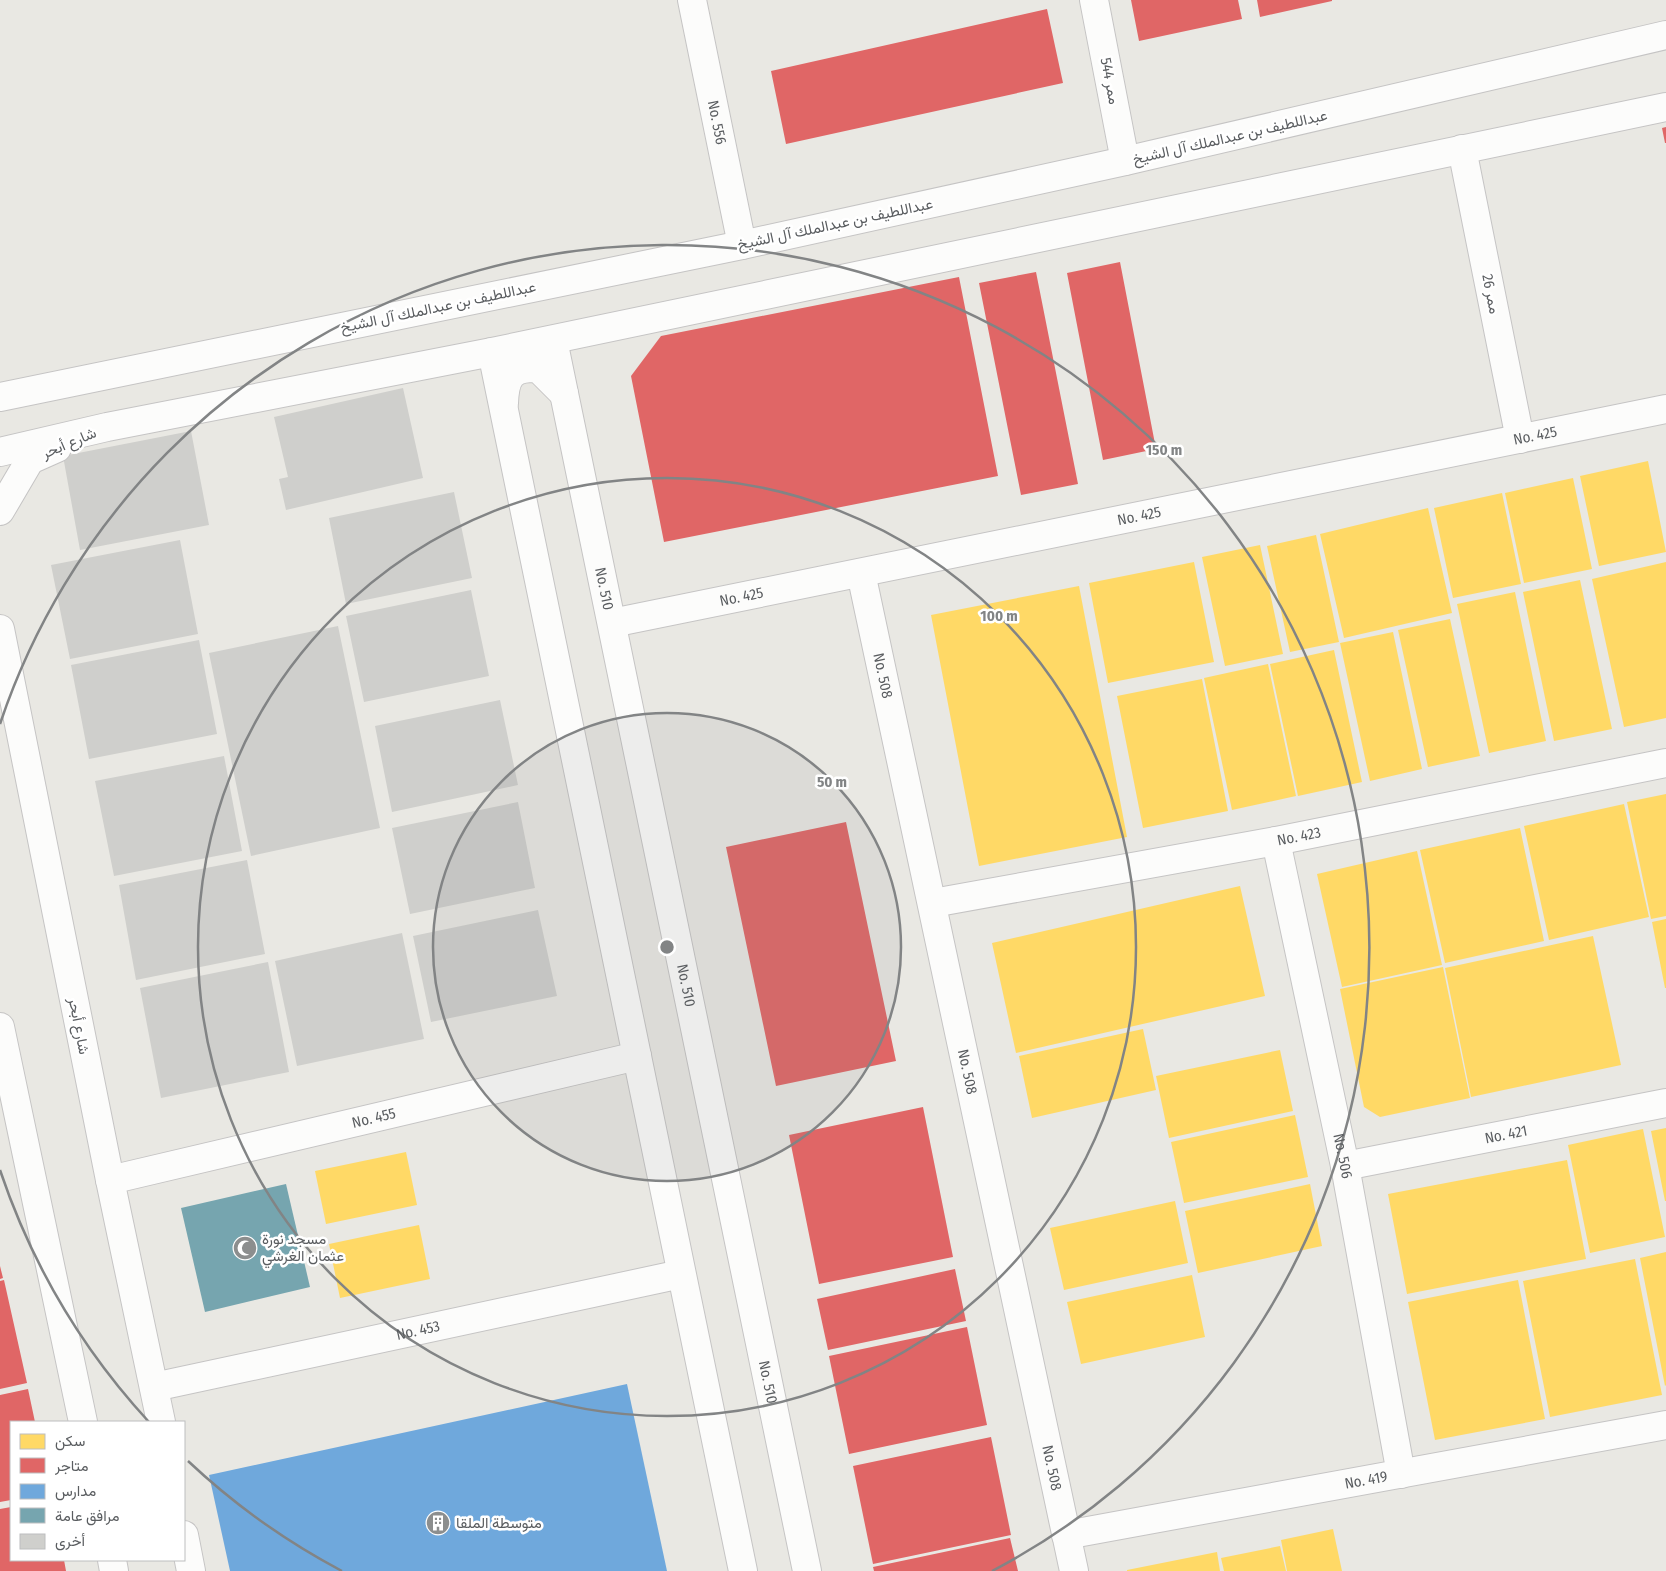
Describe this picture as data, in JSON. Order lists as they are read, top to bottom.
{
  "streets": {
    "street": [
      "ممر 544",
      "No. 556",
      "عبداللطيف بن عبدالملك آل الشيخ",
      "ممر 26",
      "No. 425",
      "شارع أبحر",
      "No. 510",
      "No. 508",
      "No. 423",
      "No. 455",
      "No. 421",
      "No. 506",
      "No. 453",
      "No. 419"
    ]
  },
  "crossings": [
    ["ممر 544", "عبداللطيف بن عبدالملك آل الشيخ"],
    ["No. 556", "عبداللطيف بن عبدالملك آل الشيخ"],
    ["ممر 26", "No. 425"],
    ["No. 425", "No. 510"],
    ["No. 425", "No. 508"],
    ["شارع أبحر", "No. 455"],
    ["شارع أبحر", "No. 453"],
    ["No. 508", "No. 423"],
    ["No. 508", "No. 419"],
    ["No. 423", "No. 506"],
    ["No. 421", "No. 506"],
    ["No. 506", "No. 419"]
  ],
  "places": {
    "mosque": ["مسجد نورة عثمان الغرشي"],
    "building": ["متوسطة الملقا"]
  },
  "legend": [
    "سكن",
    "متاجر",
    "مدارس",
    "مرافق عامة",
    "أخرى"
  ],
  "rings": ["150 m", "100 m", "50 m"]
}
